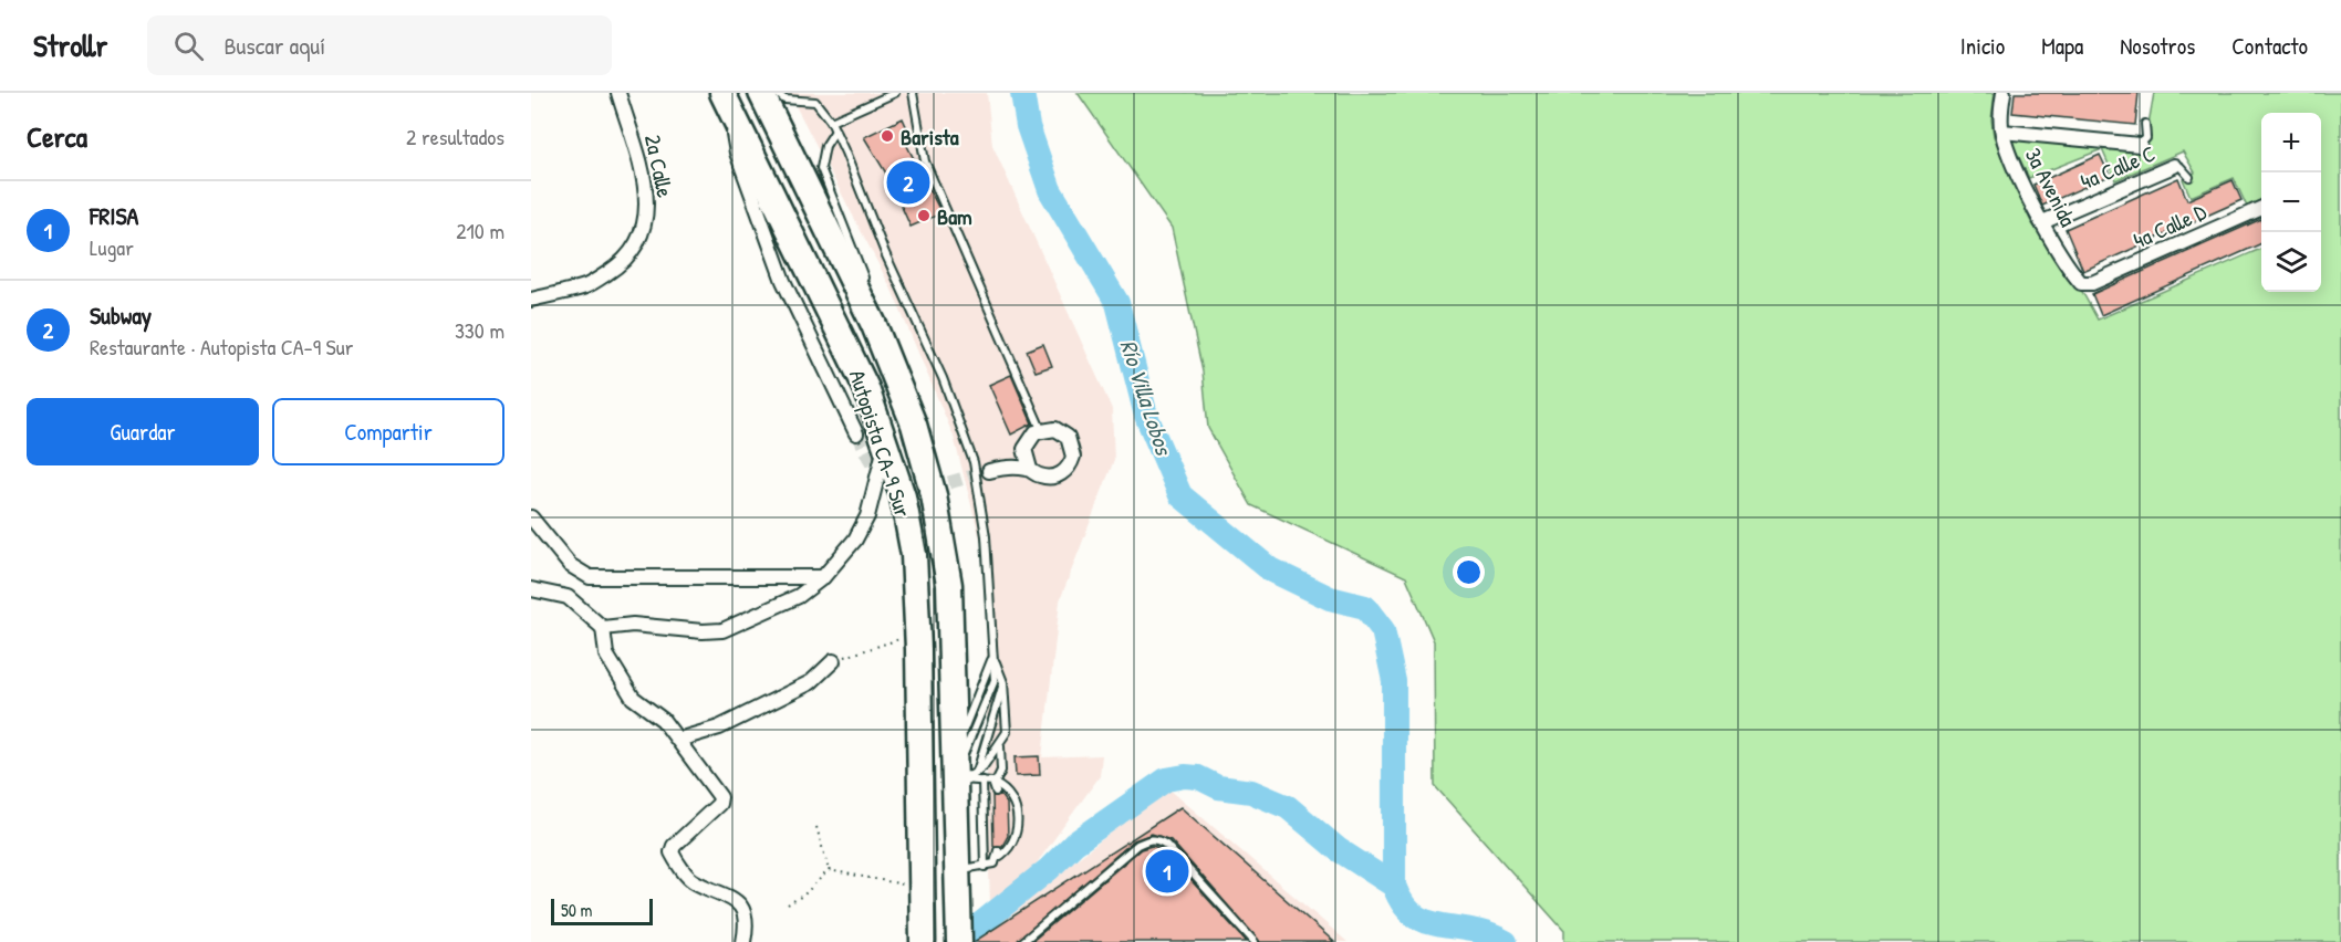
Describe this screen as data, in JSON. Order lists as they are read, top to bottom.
{
  "streets": {
    "highway": ["Autopista CA-9 Sur"],
    "street": [
      "2a Calle",
      "4a Calle C",
      "3a Avenida",
      "4a Calle D"
    ]
  },
  "crossings": [
    ["4a Calle C", "3a Avenida"],
    ["3a Avenida", "4a Calle D"]
  ],
  "water": ["Río Villa Lobos"],
  "places": ["Barista", "Bam"],
  "scale_bar": "50 m",
  "page": {
    "header": "Strollr",
    "search": "Buscar aquí",
    "nav": [
      "Inicio",
      "Mapa",
      "Nosotros",
      "Contacto"
    ],
    "heading": ["Cerca", "2 resultados"],
    "map_buttons": ["+", "−"],
    "pins": ["2", "1"],
    "list": [
      {
        "mark": "1",
        "name": "FRISA",
        "note": "Lugar",
        "value": "210 m"
      },
      {
        "mark": "2",
        "name": "Subway",
        "note": "Restaurante · Autopista CA-9 Sur",
        "value": "330 m"
      }
    ],
    "buttons": ["Guardar", "Compartir"],
    "scale": "50 m"
  }
}
